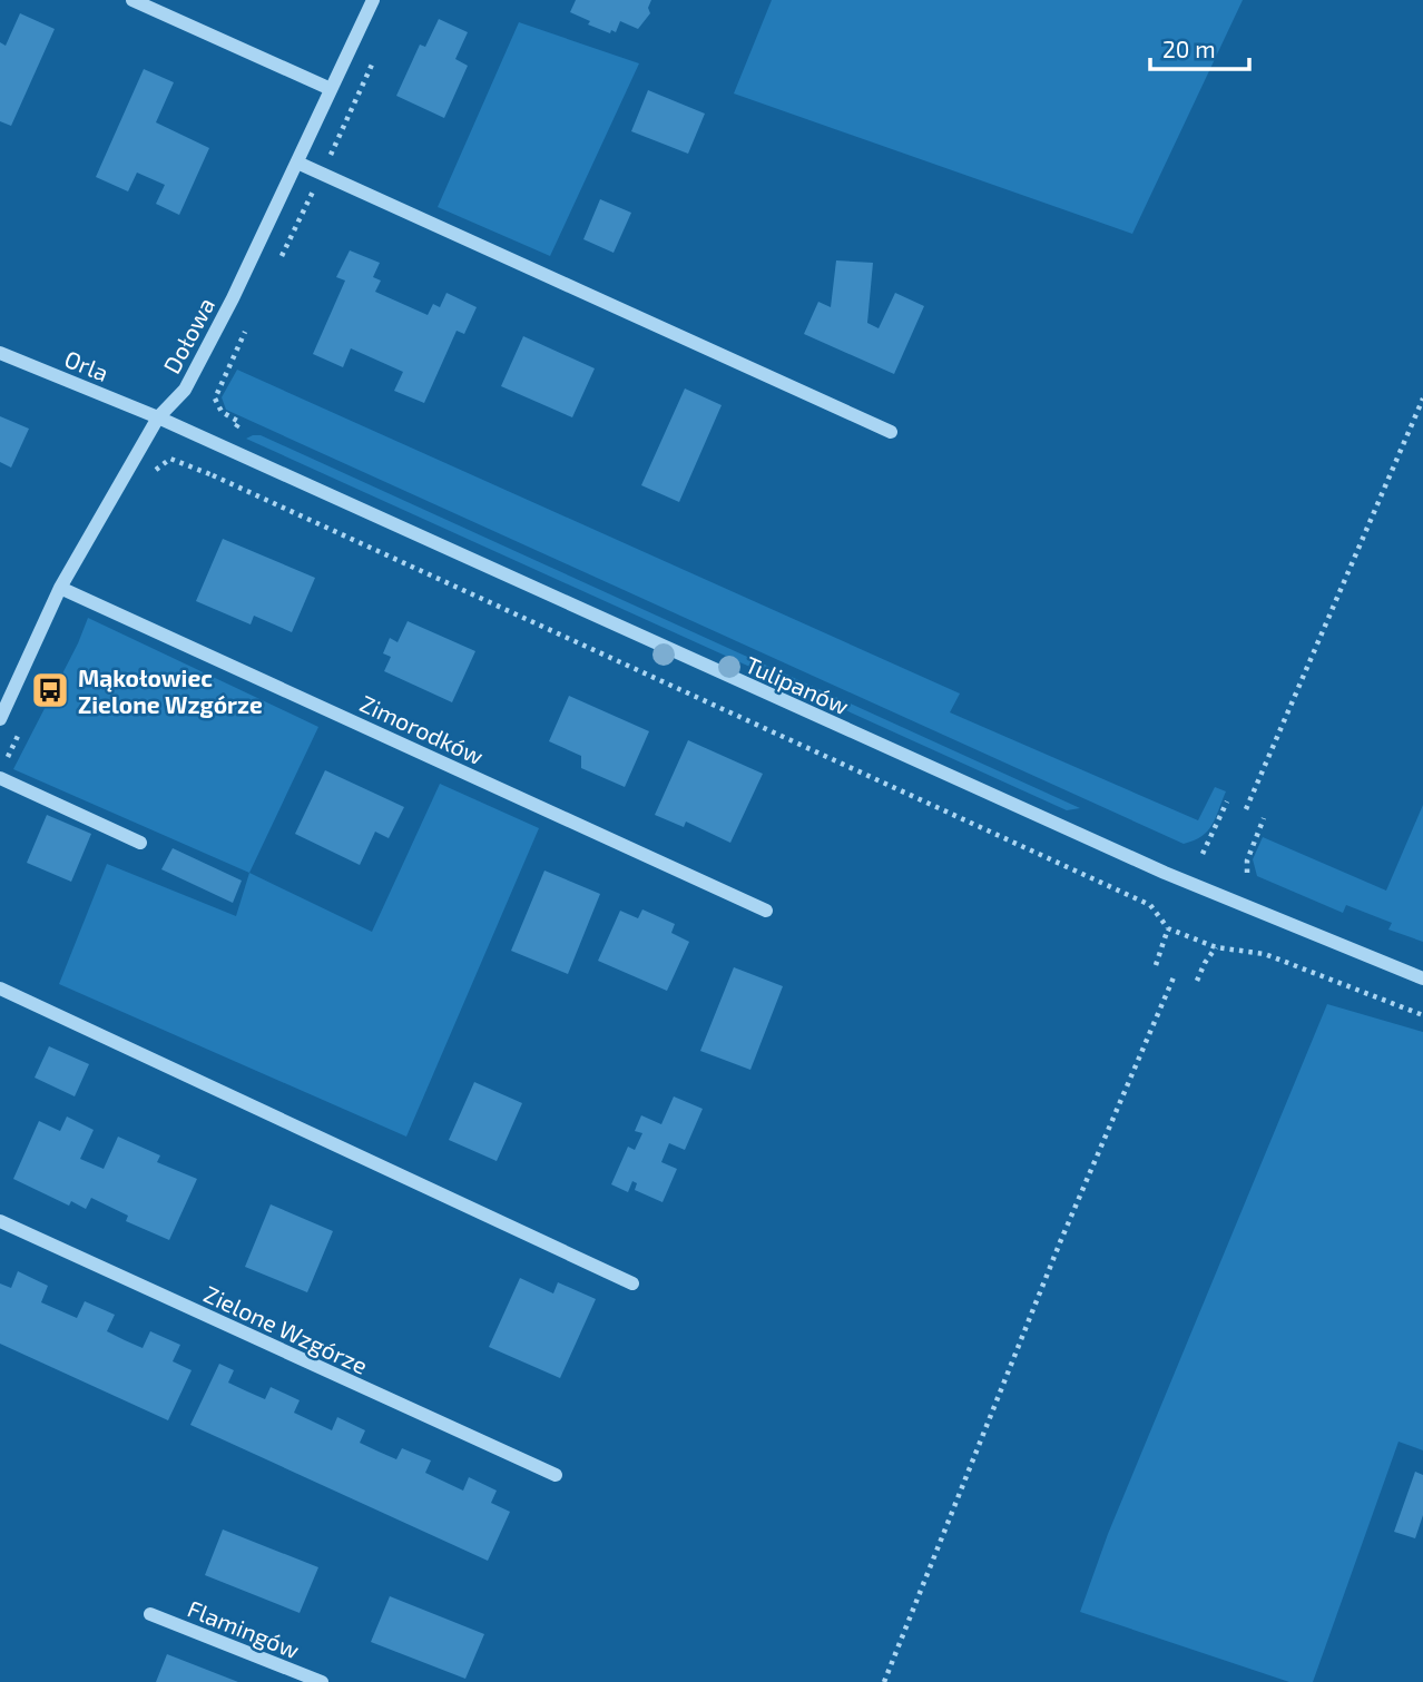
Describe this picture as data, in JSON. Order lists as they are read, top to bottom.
{
  "streets": {
    "street": [
      "Dołowa",
      "Orla",
      "Tulipanów",
      "Zimorodków",
      "Zielone Wzgórze",
      "Flamingów"
    ]
  },
  "crossings": [
    ["Dołowa", "Orla"],
    ["Dołowa", "Tulipanów"],
    ["Dołowa", "Zimorodków"],
    ["Orla", "Tulipanów"]
  ],
  "places": {
    "bus stop": ["Mąkołowiec Zielone Wzgórze"]
  },
  "scale_bar": "20 m"
}
